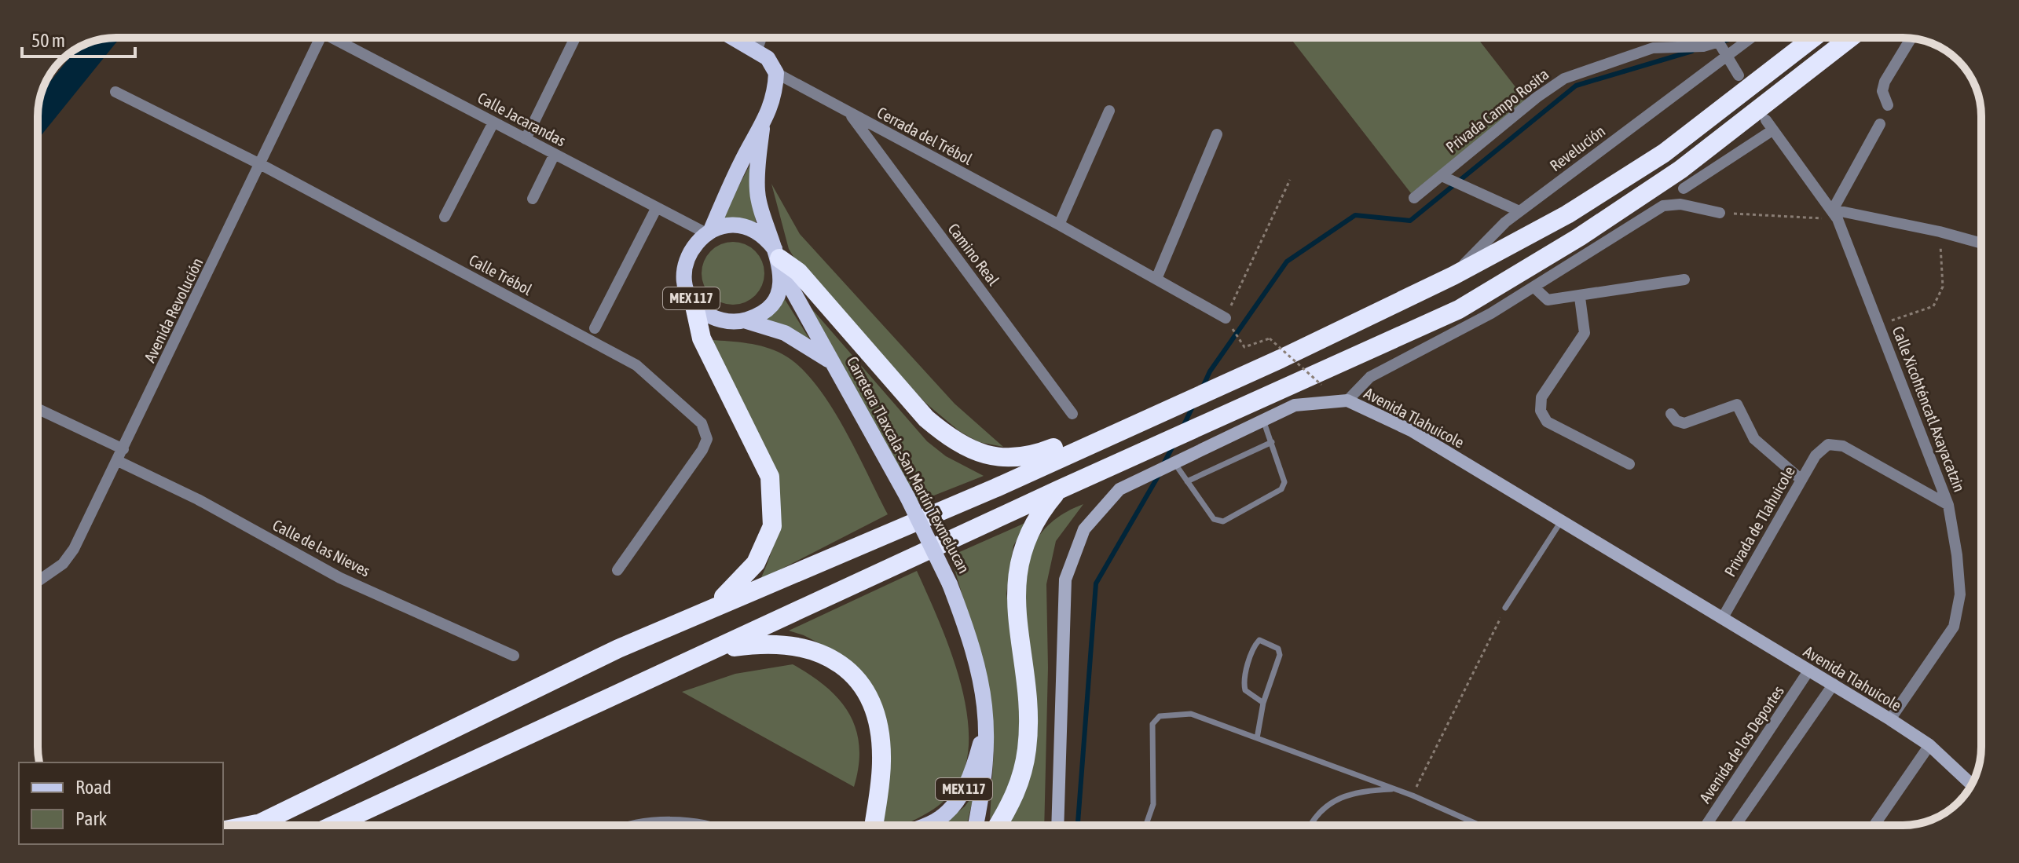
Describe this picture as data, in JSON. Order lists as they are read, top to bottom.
{
  "streets": {
    "main road": ["MEX 117", "Avenida Tlahuicole", "Carretera Tlaxcala-San Martín Texmelucan"],
    "street": [
      "Privada Campo Rosita",
      "Calle Jacarandas",
      "Cerrada del Trébol",
      "Revelución",
      "Camino Real",
      "Calle Trébol",
      "Avenida Revolución",
      "Calle Xicohténcatl Axayacatzin",
      "Privada de Tlahuicole",
      "Calle de las Nieves",
      "Avenida de los Deportes"
    ]
  },
  "crossings": [
    ["Calle Jacarandas", "MEX 117"],
    ["Calle Jacarandas", "Carretera Tlaxcala-San Martín Texmelucan"],
    ["Cerrada del Trébol", "Camino Real"],
    ["Cerrada del Trébol", "MEX 117"],
    ["Calle Trébol", "Avenida Revolución"],
    ["MEX 117", "Carretera Tlaxcala-San Martín Texmelucan"],
    ["Avenida Revolución", "Calle de las Nieves"],
    ["Calle Xicohténcatl Axayacatzin", "Avenida Tlahuicole"],
    ["Calle Xicohténcatl Axayacatzin", "Privada de Tlahuicole"],
    ["Avenida Tlahuicole", "Privada de Tlahuicole"],
    ["Avenida Tlahuicole", "Avenida de los Deportes"]
  ],
  "legend": ["Road", "Park"],
  "scale_bar": "50 m"
}
